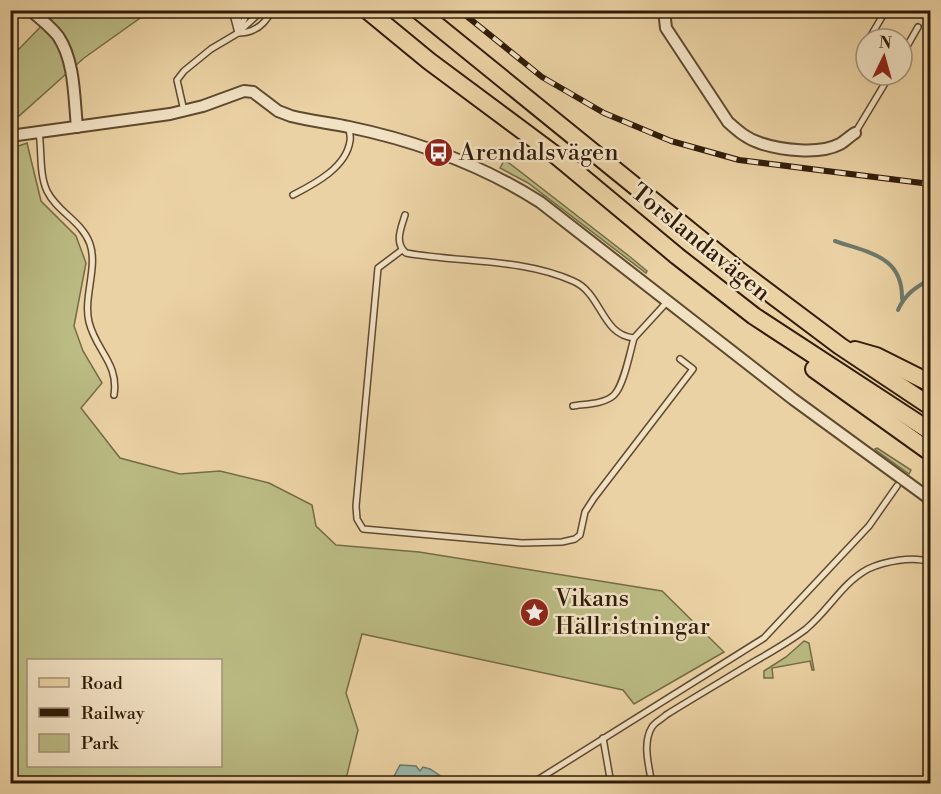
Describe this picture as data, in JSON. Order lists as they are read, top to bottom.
{
  "streets": {
    "main road": ["Torslandavägen"]
  },
  "places": {
    "bus stop": ["Arendalsvägen"],
    "place": ["Vikans Hällristningar"]
  },
  "legend": ["Road", "Railway", "Park"],
  "north": "top"
}
